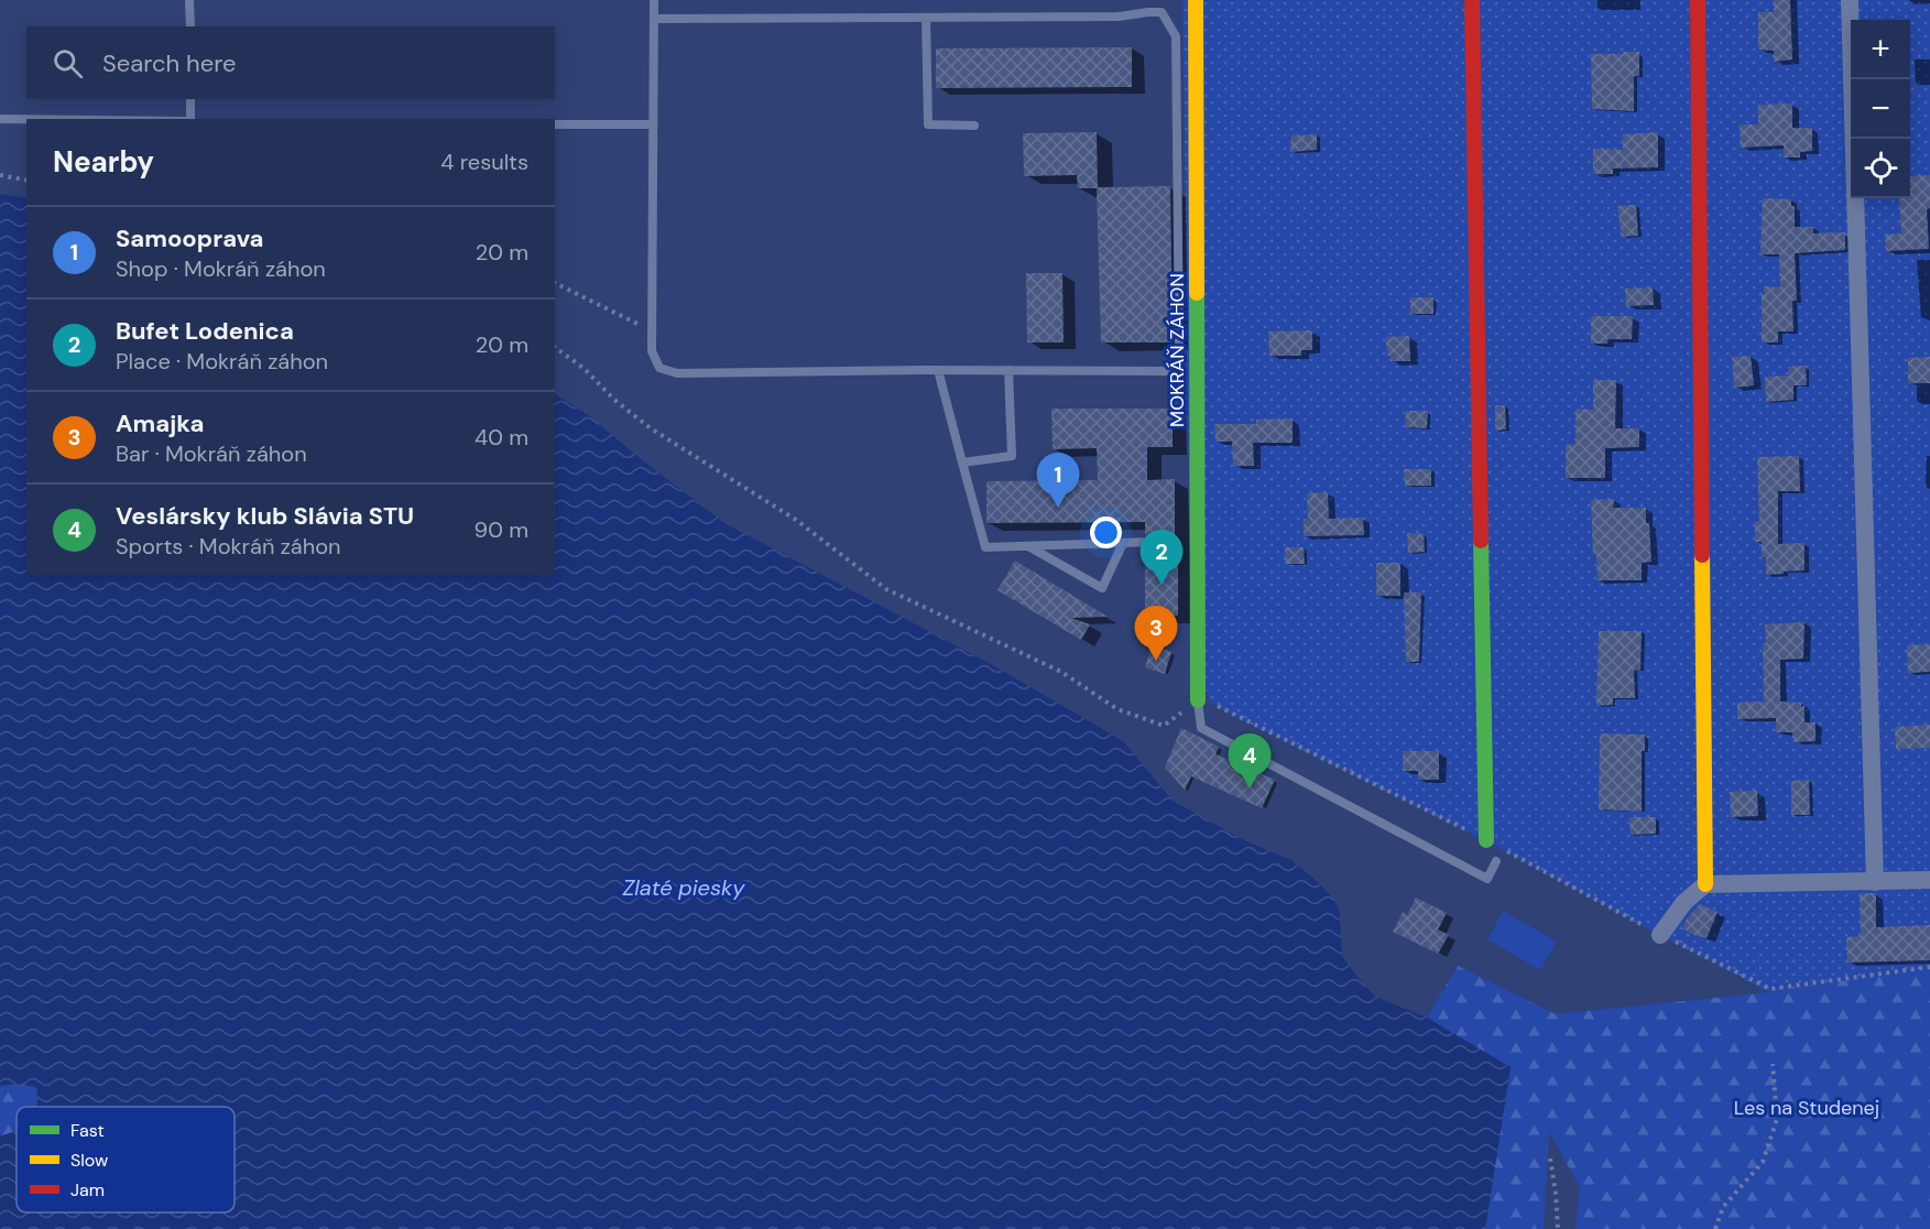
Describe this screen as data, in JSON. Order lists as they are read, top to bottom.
{
  "streets": {
    "street": ["MOKRÁŇ ZÁHON"]
  },
  "water": ["Zlaté piesky"],
  "parks": ["Les na Studenej"],
  "legend": ["Fast", "Slow", "Jam"],
  "page": {
    "map_buttons": ["+", "−"],
    "search": "Search here",
    "heading": ["Nearby", "4 results"],
    "list": [
      {
        "mark": "1",
        "name": "Samooprava",
        "note": "Shop · Mokráň záhon",
        "value": "20 m"
      },
      {
        "mark": "2",
        "name": "Bufet Lodenica",
        "note": "Place · Mokráň záhon",
        "value": "20 m"
      },
      {
        "mark": "3",
        "name": "Amajka",
        "note": "Bar · Mokráň záhon",
        "value": "40 m"
      },
      {
        "mark": "4",
        "name": "Veslársky klub Slávia STU",
        "note": "Sports · Mokráň záhon",
        "value": "90 m"
      }
    ],
    "pins": [
      "1",
      "2",
      "3",
      "4"
    ]
  }
}
